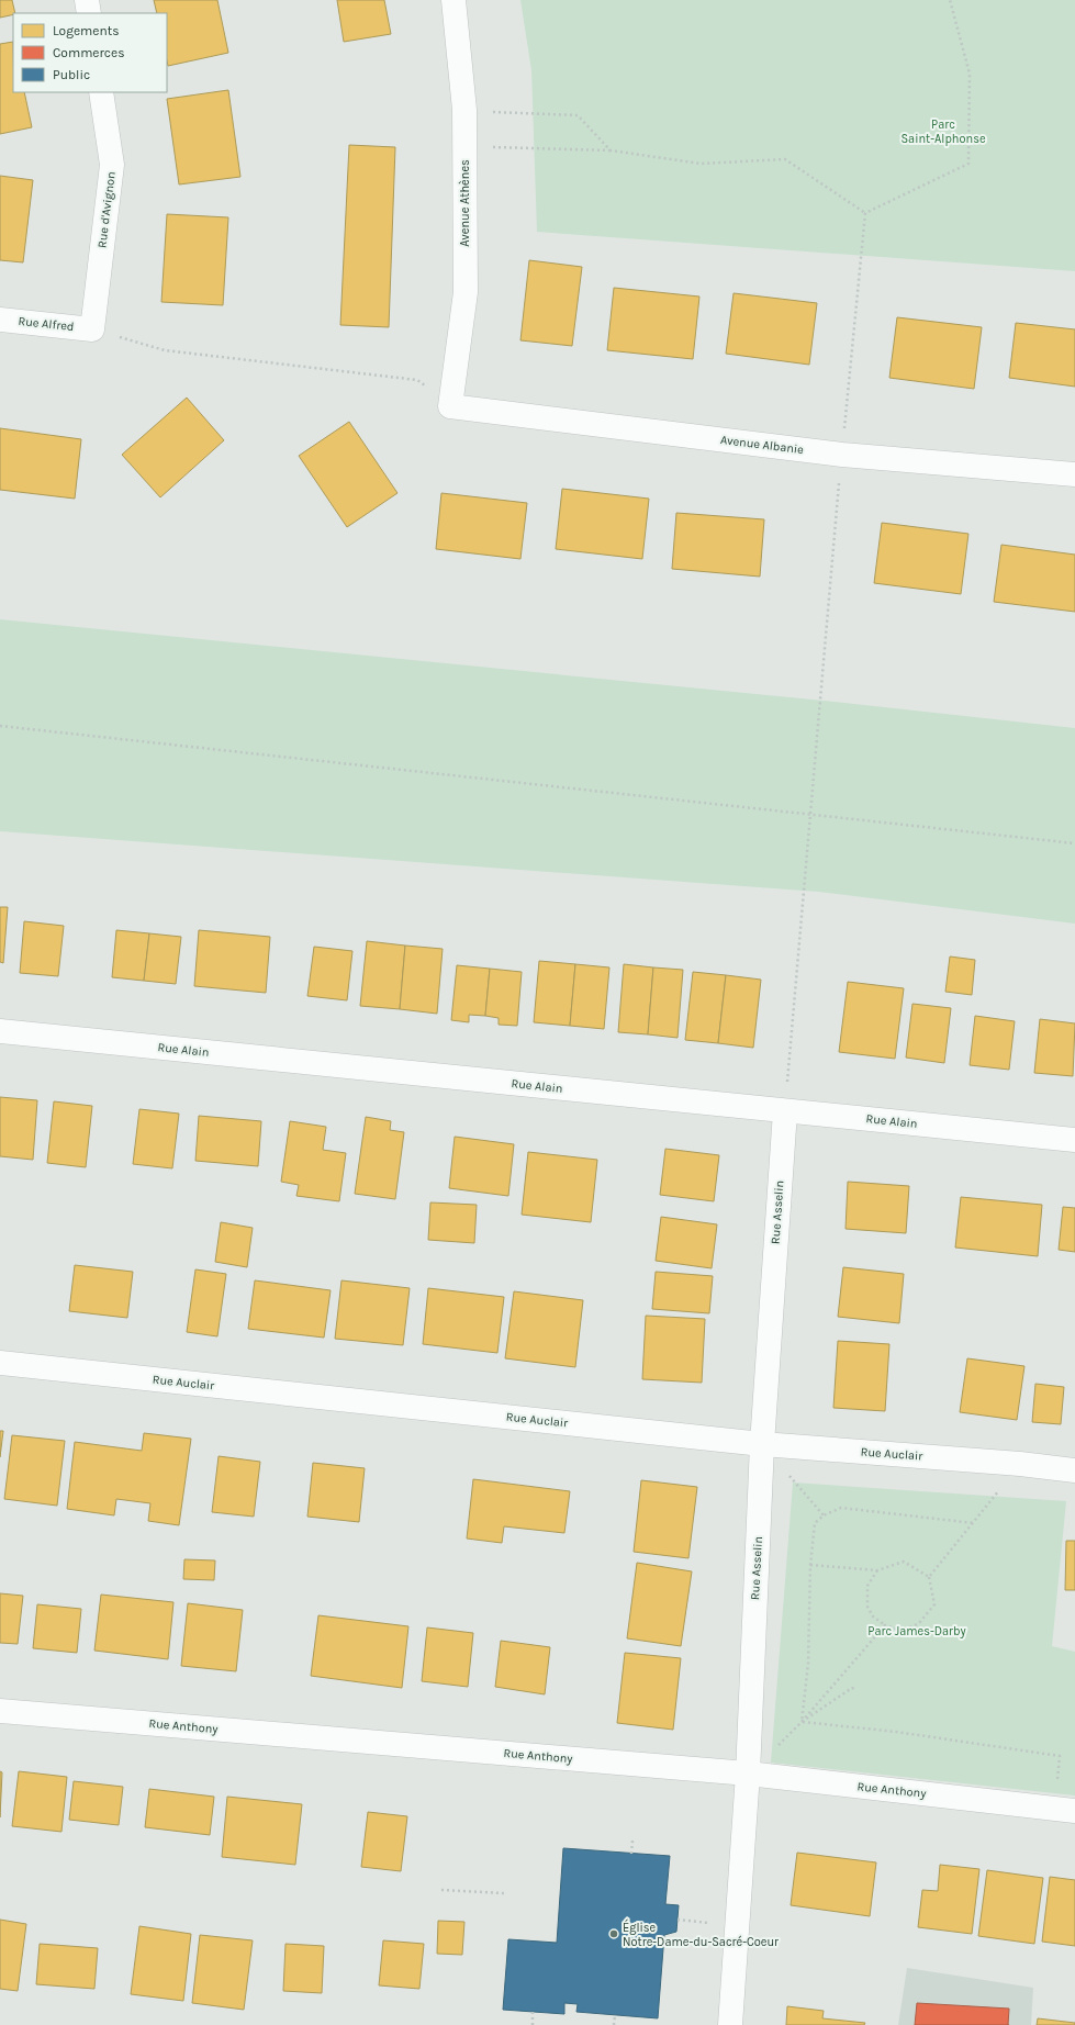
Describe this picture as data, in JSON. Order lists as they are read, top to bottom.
{
  "streets": {
    "street": [
      "Avenue Athènes",
      "Rue d'Avignon",
      "Rue Alfred",
      "Avenue Albanie",
      "Rue Alain",
      "Rue Asselin",
      "Rue Auclair",
      "Rue Anthony"
    ]
  },
  "crossings": [
    ["Avenue Athènes", "Avenue Albanie"],
    ["Rue d'Avignon", "Rue Alfred"],
    ["Rue Alain", "Rue Asselin"],
    ["Rue Asselin", "Rue Auclair"],
    ["Rue Asselin", "Rue Anthony"]
  ],
  "parks": ["Parc Saint-Alphonse", "Parc James-Darby"],
  "places": ["Église Notre-Dame-du-Sacré-Coeur"],
  "legend": ["Logements", "Commerces", "Public"]
}
